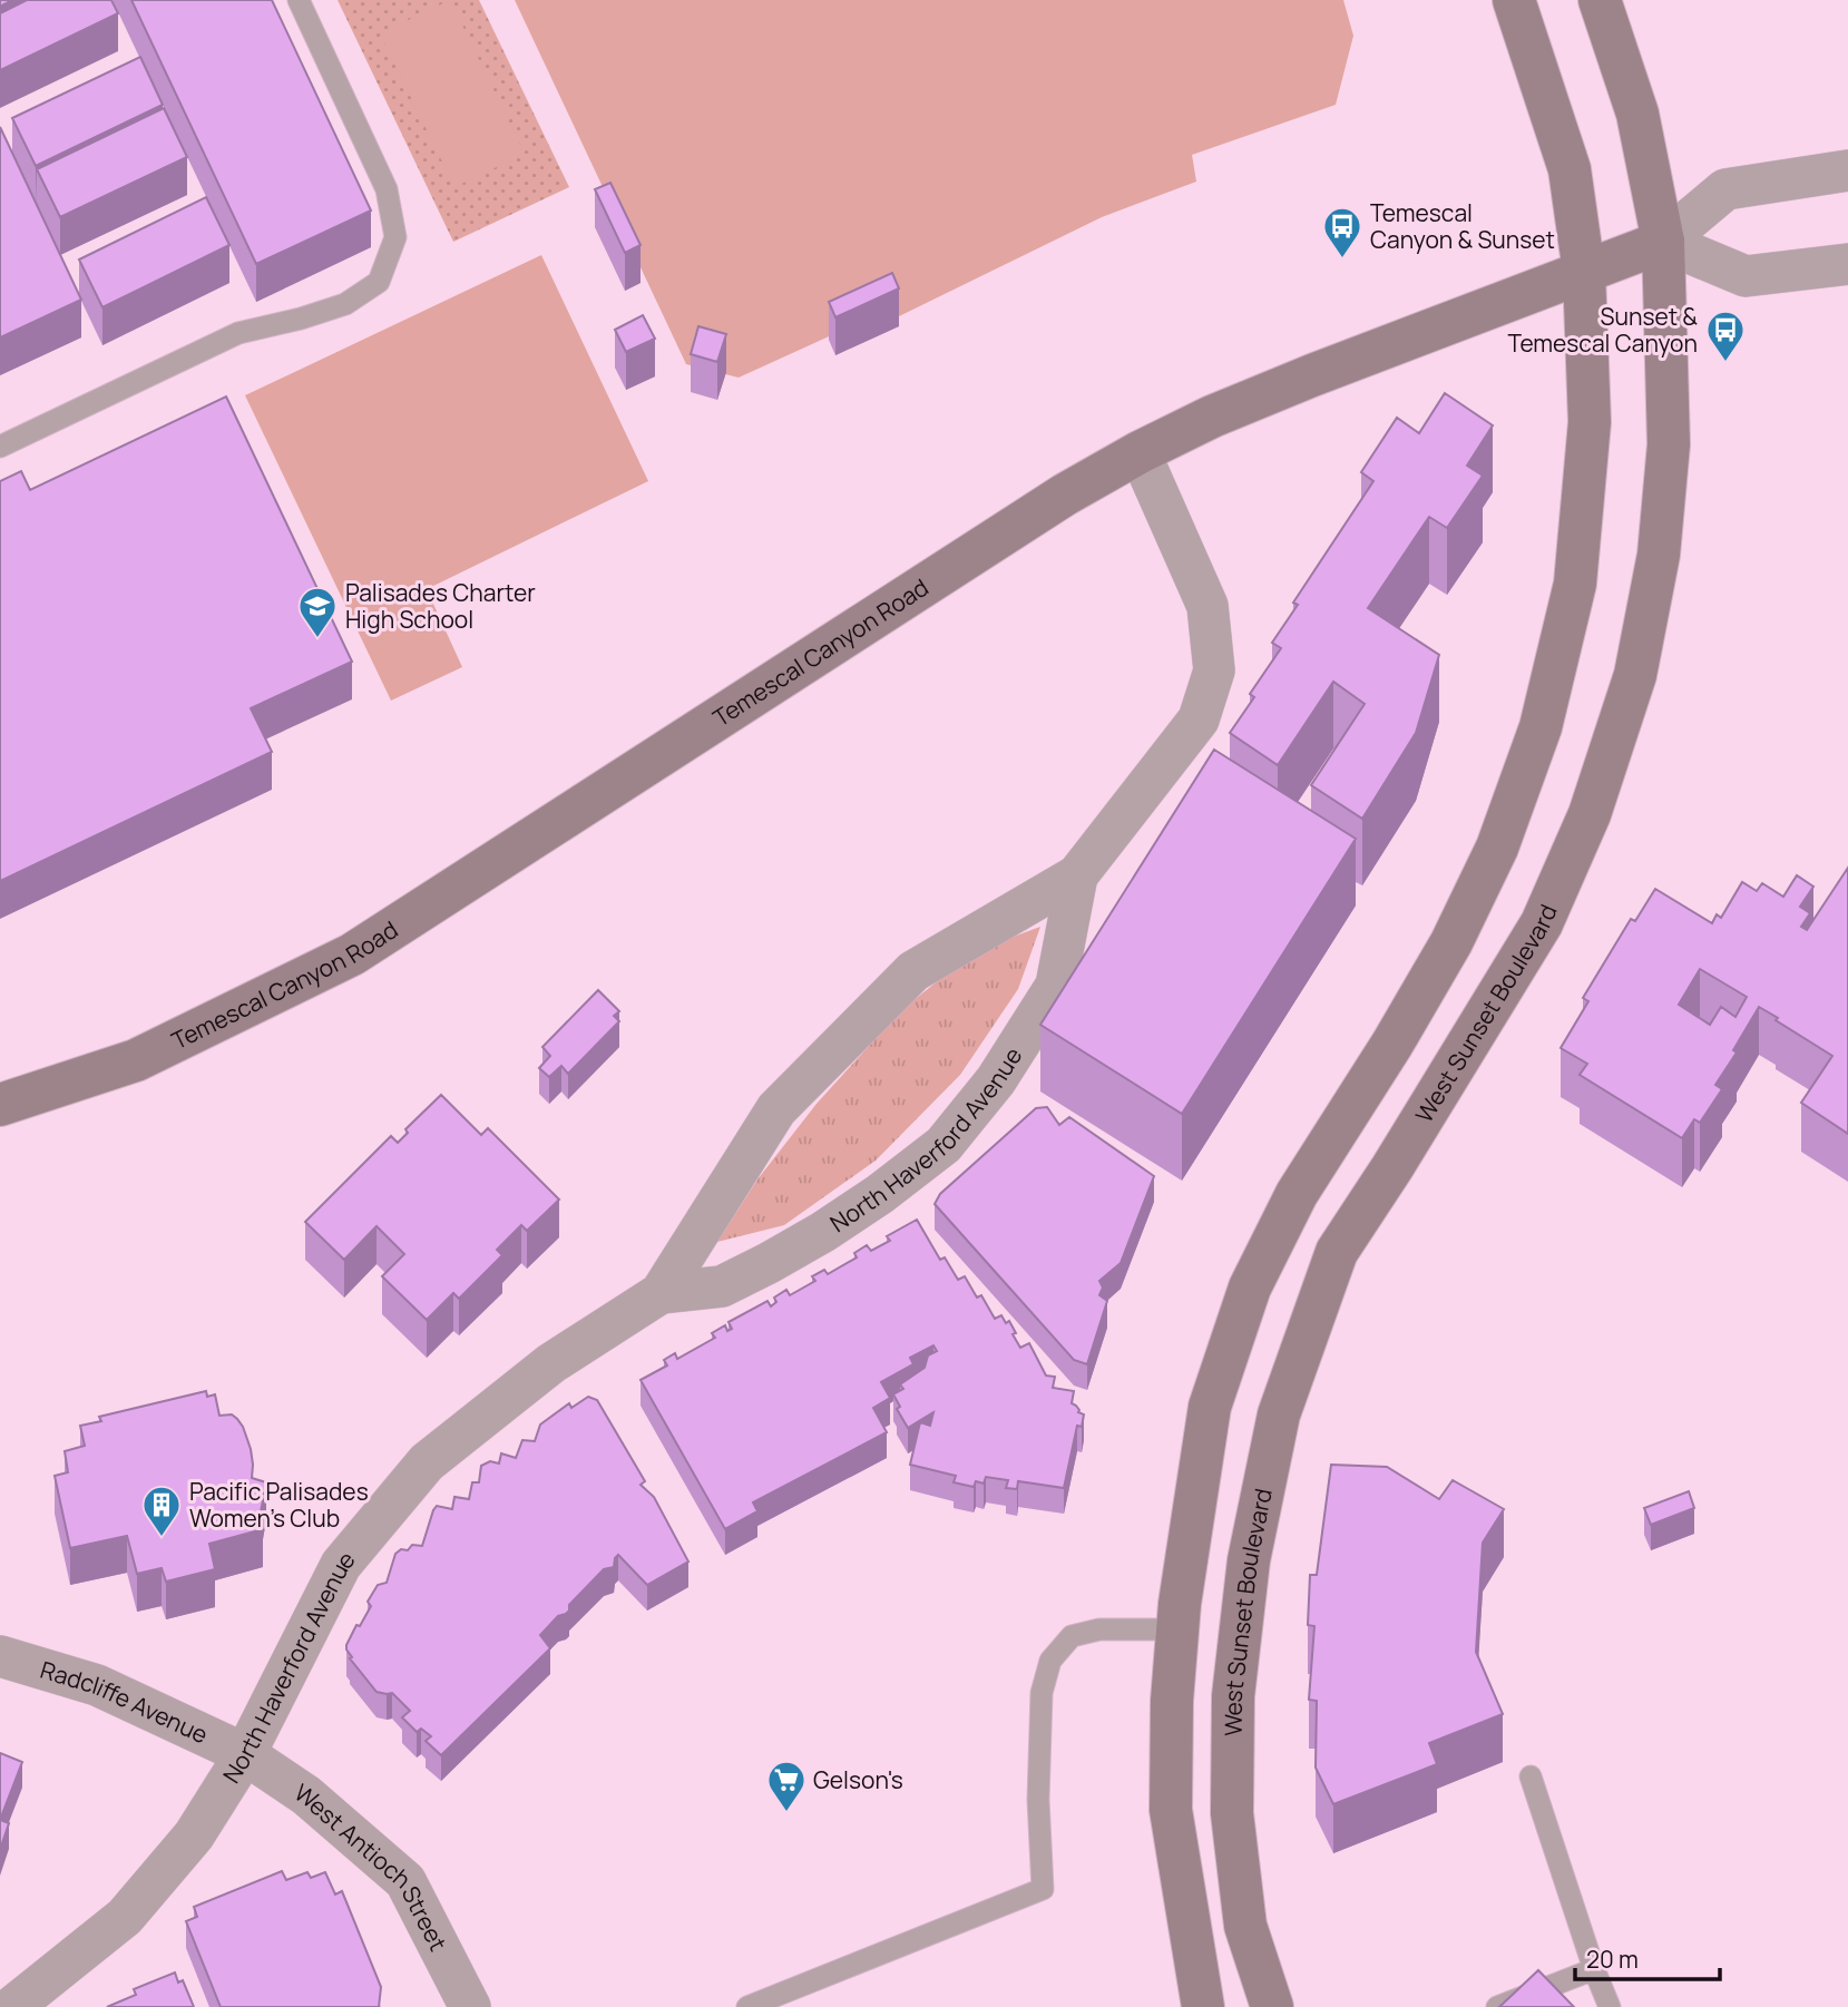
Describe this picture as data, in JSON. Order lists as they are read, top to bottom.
{
  "streets": {
    "main road": ["Temescal Canyon Road", "West Sunset Boulevard"],
    "street": ["North Haverford Avenue", "Radcliffe Avenue", "West Antioch Street"]
  },
  "crossings": [
    ["Temescal Canyon Road", "West Sunset Boulevard"],
    ["Temescal Canyon Road", "North Haverford Avenue"],
    ["North Haverford Avenue", "Radcliffe Avenue"],
    ["North Haverford Avenue", "West Antioch Street"],
    ["Radcliffe Avenue", "West Antioch Street"]
  ],
  "places": {
    "bus stop": ["Temescal Canyon & Sunset", "Sunset & Temescal Canyon"],
    "school or university": ["Palisades Charter High School"],
    "building": ["Pacific Palisades Women's Club"],
    "supermarket": ["Gelson's"]
  },
  "scale_bar": "20 m"
}
